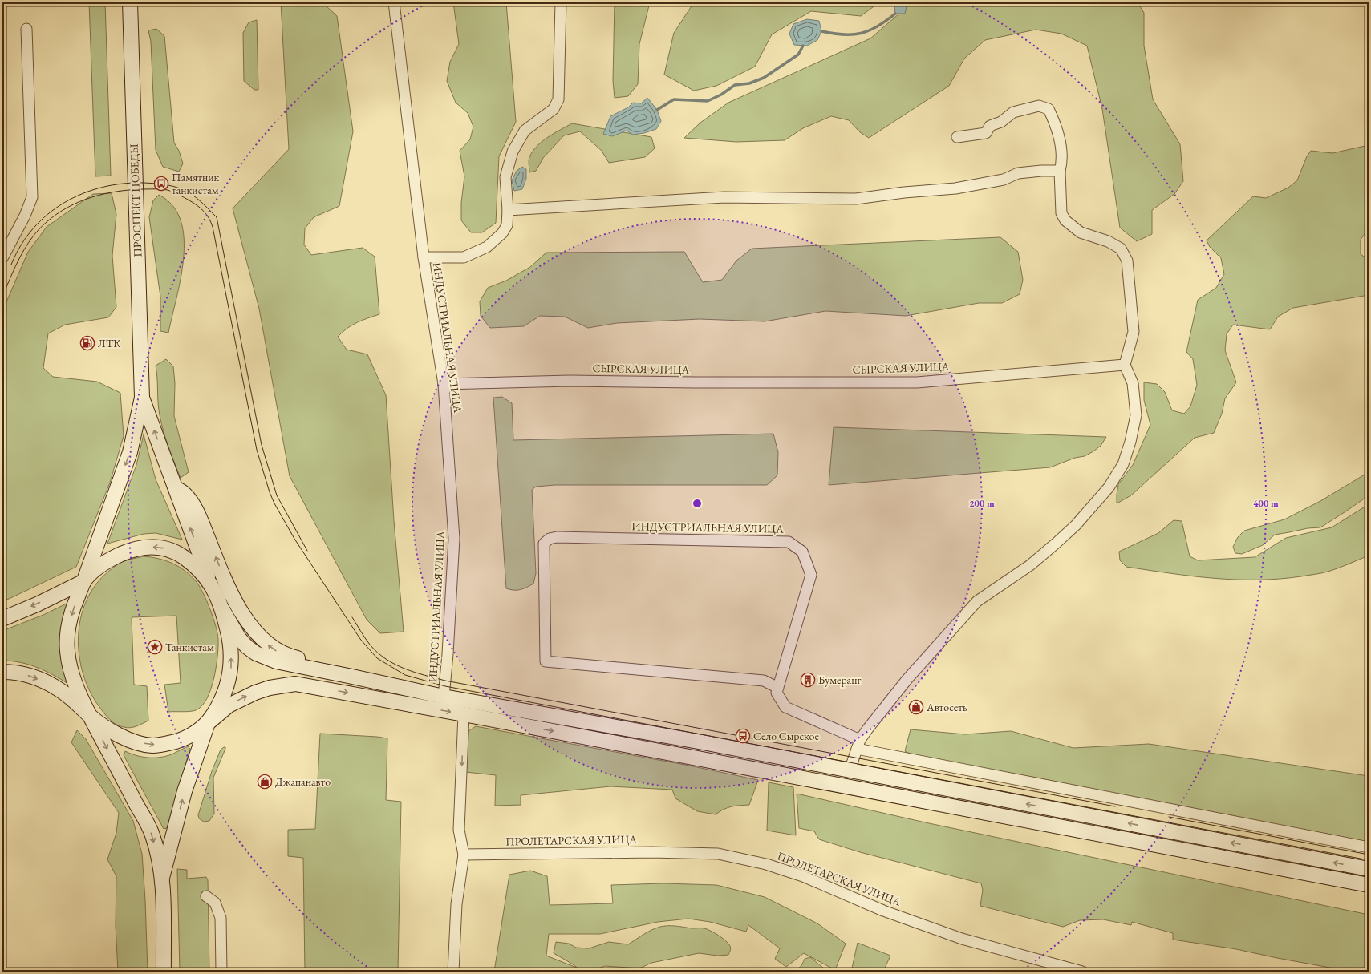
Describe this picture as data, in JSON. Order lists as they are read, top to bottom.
{
  "streets": {
    "main road": ["ПРОСПЕКТ ПОБЕДЫ"],
    "street": ["ИНДУСТРИАЛЬНАЯ УЛИЦА", "СЫРСКАЯ УЛИЦА", "ПРОЛЕТАРСКАЯ УЛИЦА"]
  },
  "crossings": [
    ["ИНДУСТРИАЛЬНАЯ УЛИЦА", "СЫРСКАЯ УЛИЦА"]
  ],
  "places": {
    "bus stop": ["Памятник танкистам", "Село Сырское"],
    "fuel station": ["ЛТК"],
    "place": ["Танкистам"],
    "building": ["Бумеранг"],
    "shop": ["Автосеть", "Джапанавто"]
  },
  "rings": ["200 m", "400 m"]
}
